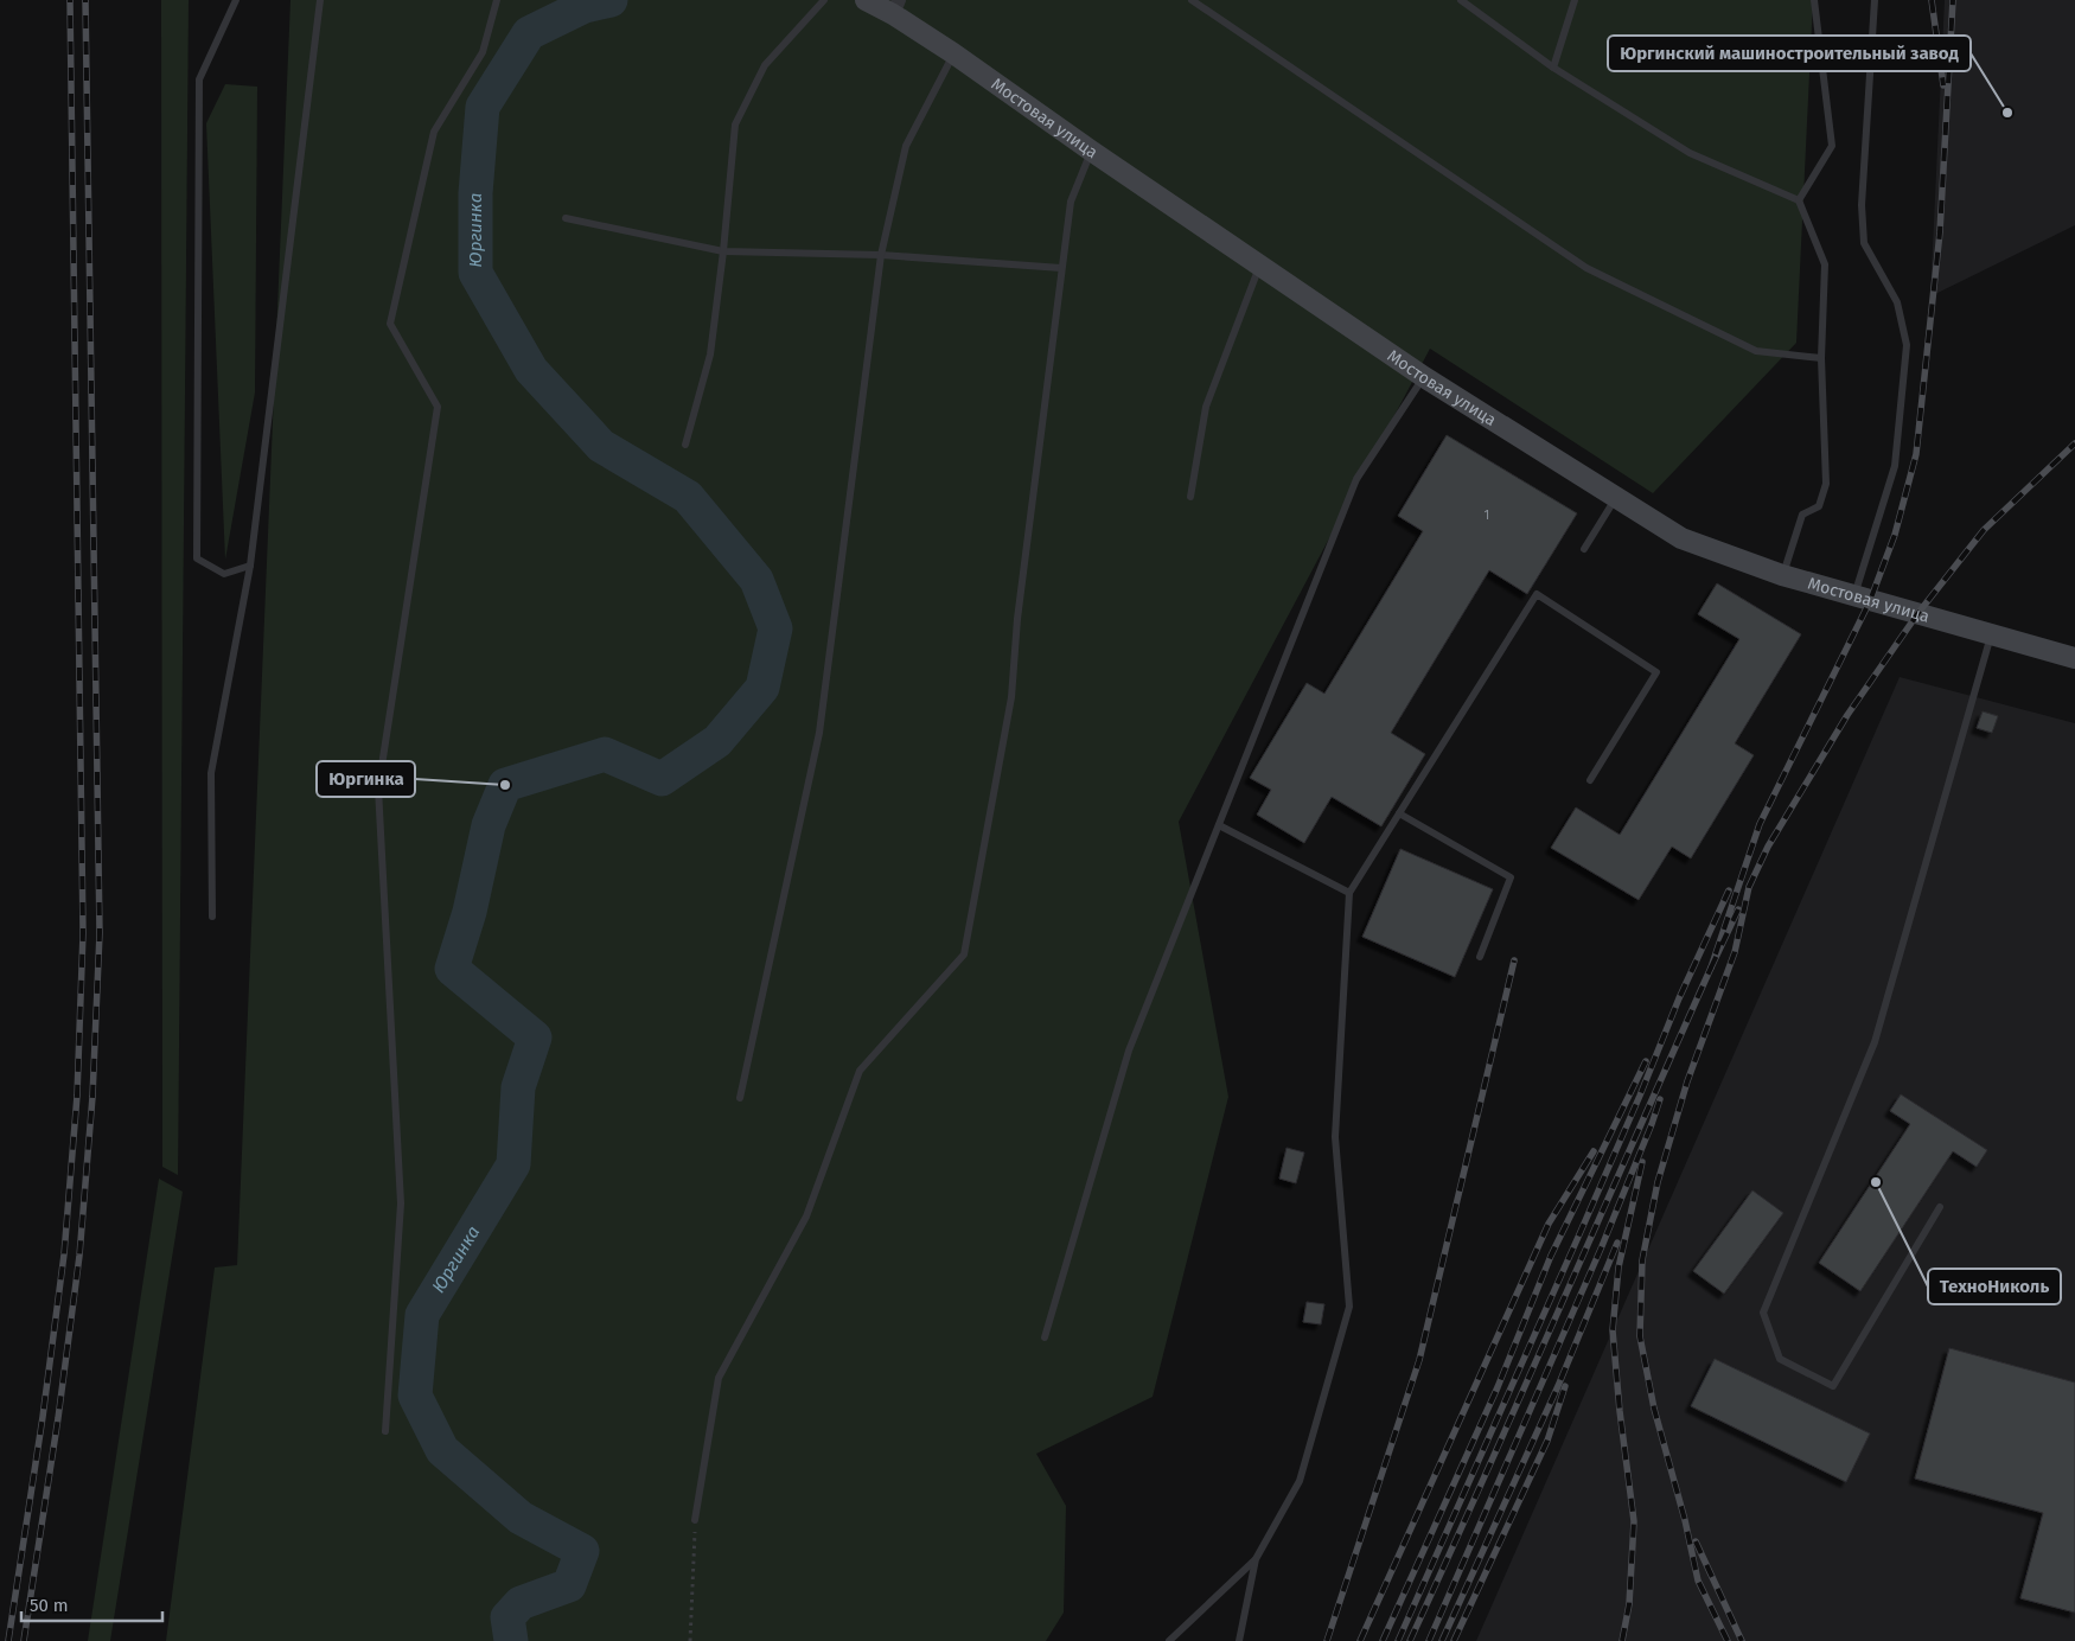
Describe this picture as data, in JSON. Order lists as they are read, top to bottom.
{
  "streets": {
    "street": ["Мостовая улица"]
  },
  "water": ["Юргинка"],
  "places": ["Юргинский машиностроительный завод", "Юргинка", "ТехноНиколь"],
  "house_numbers": ["1"],
  "scale_bar": "50 m"
}
